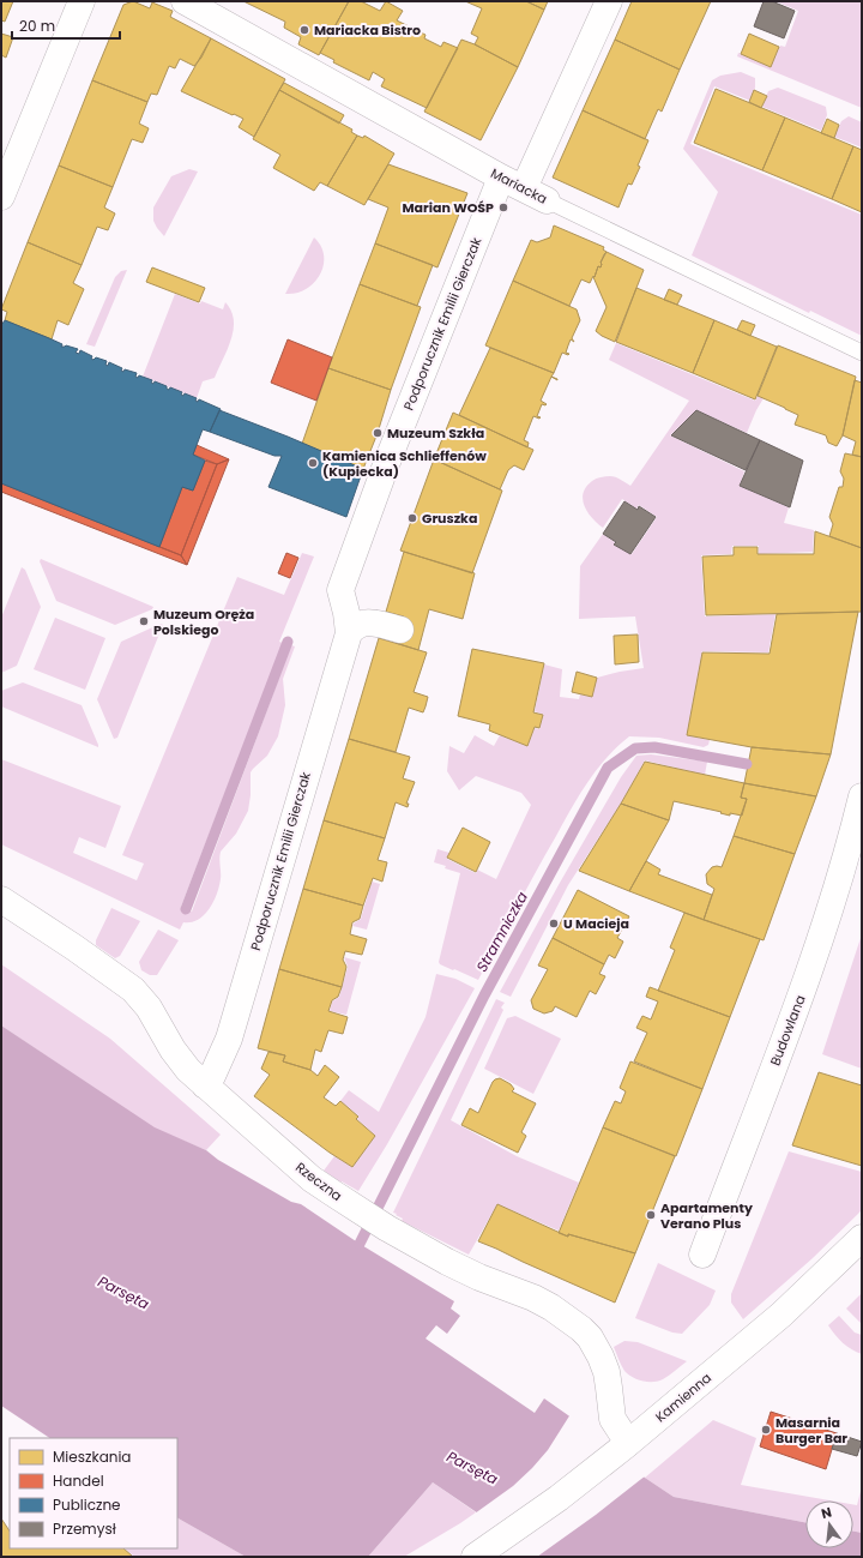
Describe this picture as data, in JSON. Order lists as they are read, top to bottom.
{
  "streets": {
    "street": [
      "Mariacka",
      "Podporucznik Emilii Gierczak",
      "Budowlana",
      "Rzeczna",
      "Kamienna"
    ]
  },
  "crossings": [
    ["Mariacka", "Podporucznik Emilii Gierczak"],
    ["Podporucznik Emilii Gierczak", "Rzeczna"],
    ["Rzeczna", "Kamienna"]
  ],
  "water": ["Stramniczka", "Parsęta"],
  "places": [
    "Mariacka Bistro",
    "Marian WOŚP",
    "Muzeum Szkła",
    "Kamienica Schlieffenów (Kupiecka)",
    "Gruszka",
    "Muzeum Oręża Polskiego",
    "U Macieja",
    "Apartamenty Verano Plus",
    "Masarnia Burger Bar"
  ],
  "legend": [
    "Mieszkania",
    "Handel",
    "Publiczne",
    "Przemysł"
  ],
  "scale_bar": "20 m",
  "north": "top"
}
